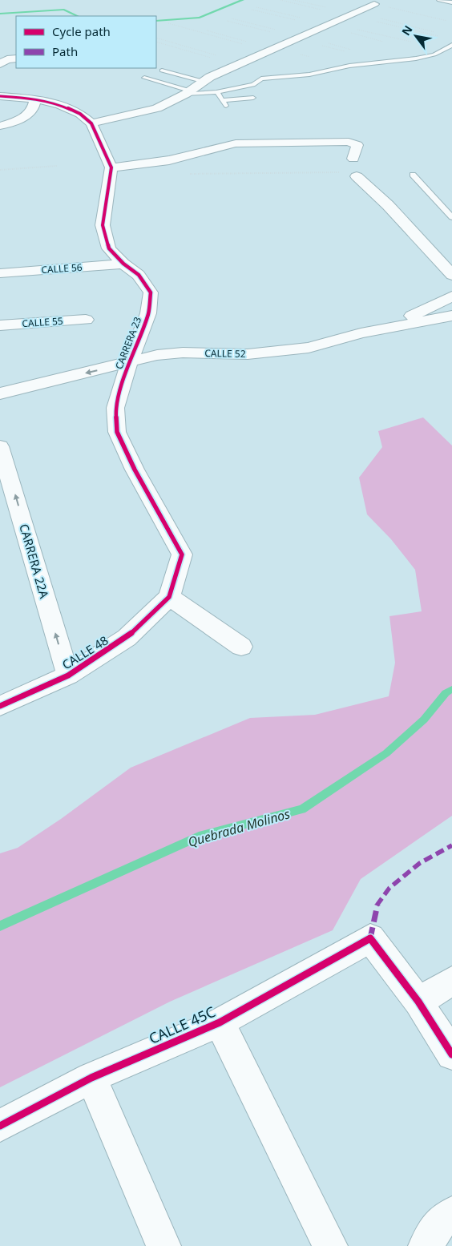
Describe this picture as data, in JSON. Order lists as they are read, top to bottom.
{
  "streets": {
    "street": [
      "CALLE 56",
      "CALLE 55",
      "CARRERA 23",
      "CALLE 52",
      "CARRERA 22A",
      "CALLE 48",
      "CALLE 45C"
    ]
  },
  "crossings": [
    ["CALLE 56", "CARRERA 23"],
    ["CARRERA 23", "CALLE 52"],
    ["CARRERA 23", "CALLE 48"],
    ["CARRERA 22A", "CALLE 48"]
  ],
  "one_way": ["CARRERA 22A"],
  "water": ["Quebrada Molinos"],
  "legend": ["Cycle path", "Path"],
  "north": "top left"
}
